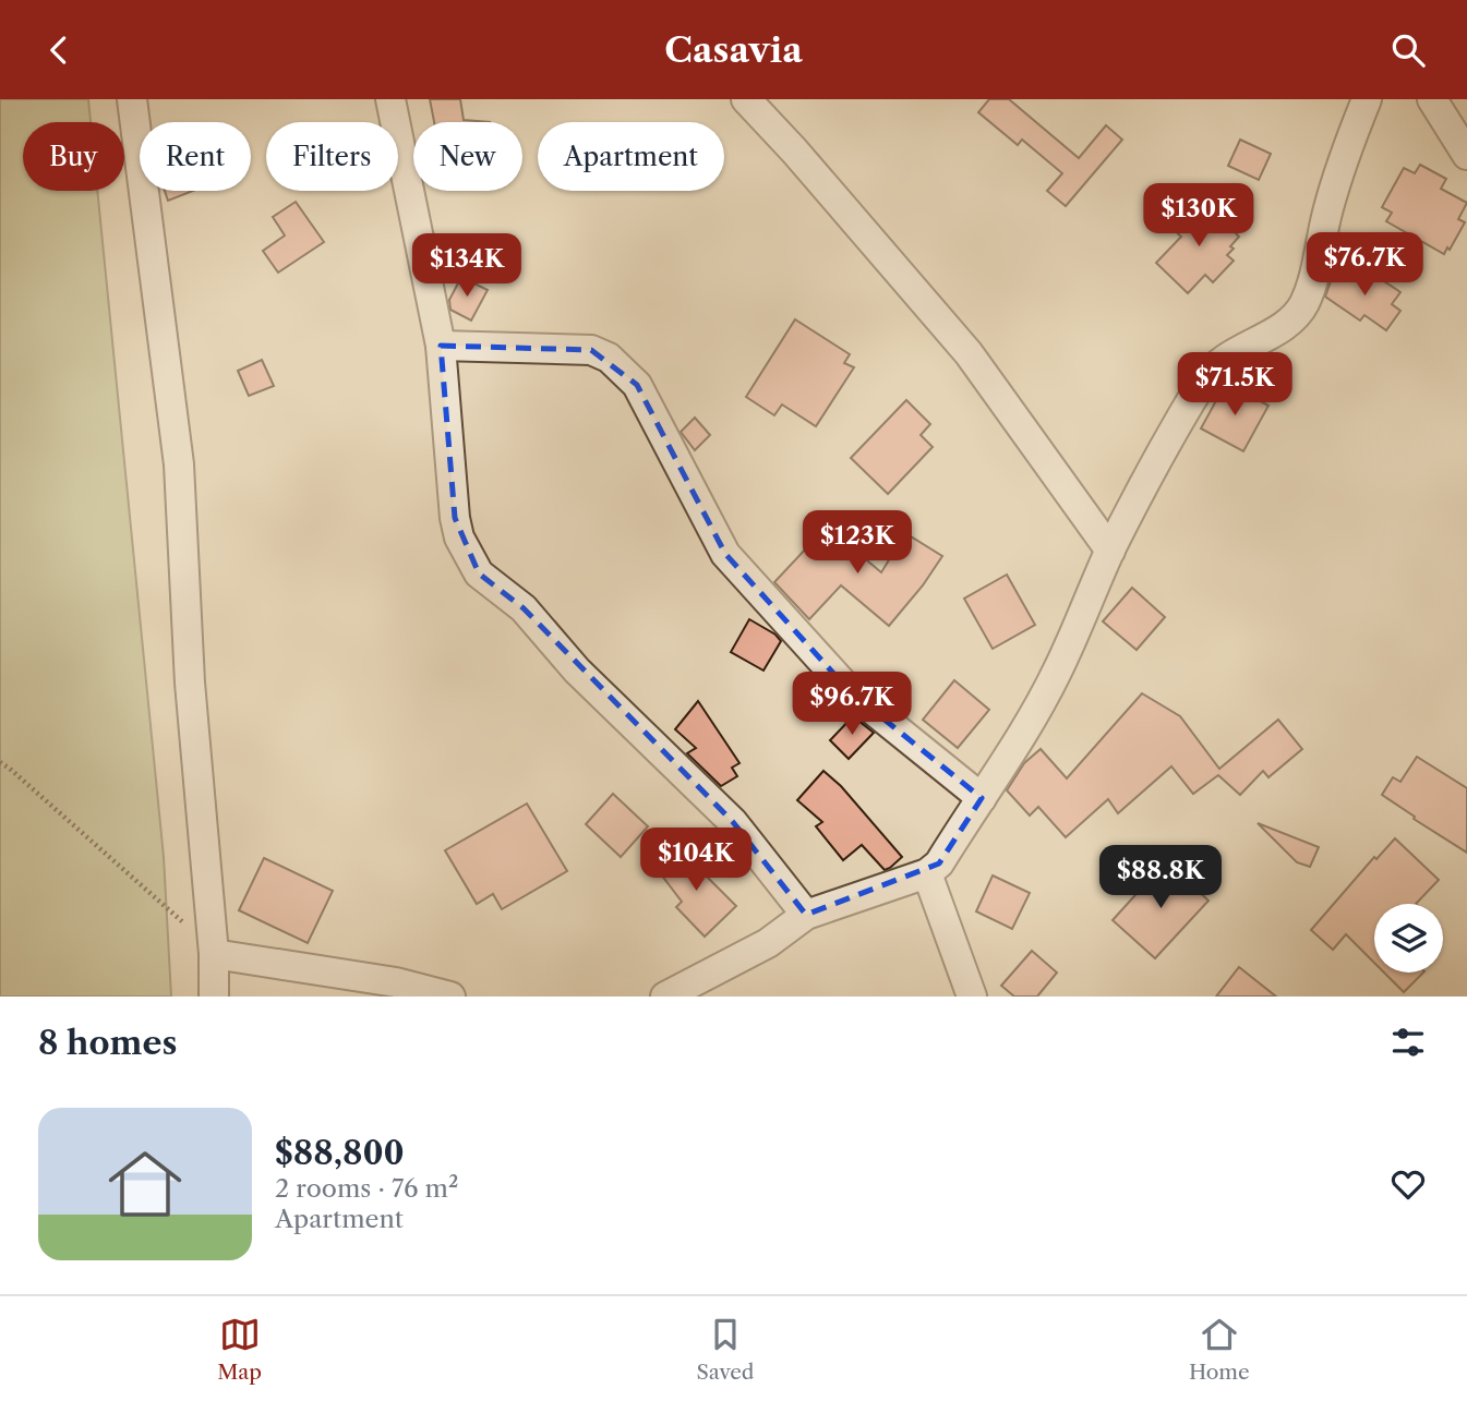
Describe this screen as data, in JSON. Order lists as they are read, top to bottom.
{
  "page": {
    "header": "Casavia",
    "chip": [
      "Buy",
      "Rent",
      "Filters",
      "New",
      "Apartment"
    ],
    "price": [
      "$130K",
      "$76.7K",
      "$134K",
      "$71.5K",
      "$123K",
      "$96.7K",
      "$104K",
      "$88.8K"
    ],
    "heading": "8 homes",
    "list": [
      {
        "name": "$88,800",
        "note": "2 rooms · 76 m² · Apartment"
      }
    ],
    "tabs": ["Map", "Saved", "Home"]
  }
}
